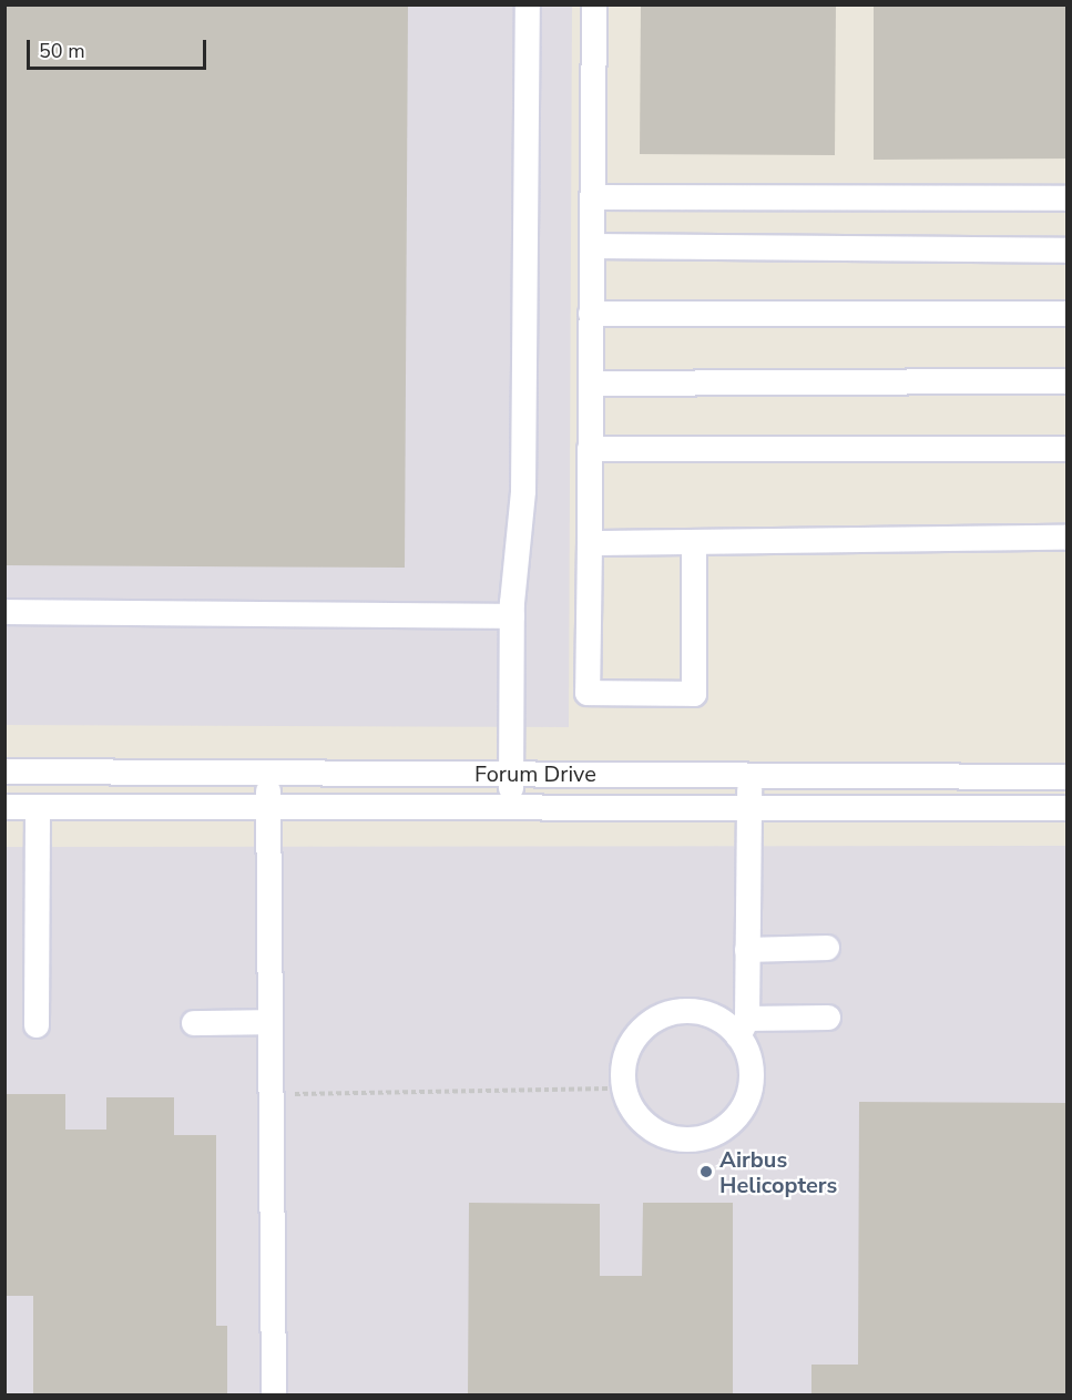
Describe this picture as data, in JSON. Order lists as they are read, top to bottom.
{
  "streets": {
    "street": ["Forum Drive"]
  },
  "places": ["Airbus Helicopters"],
  "scale_bar": "50 m"
}
